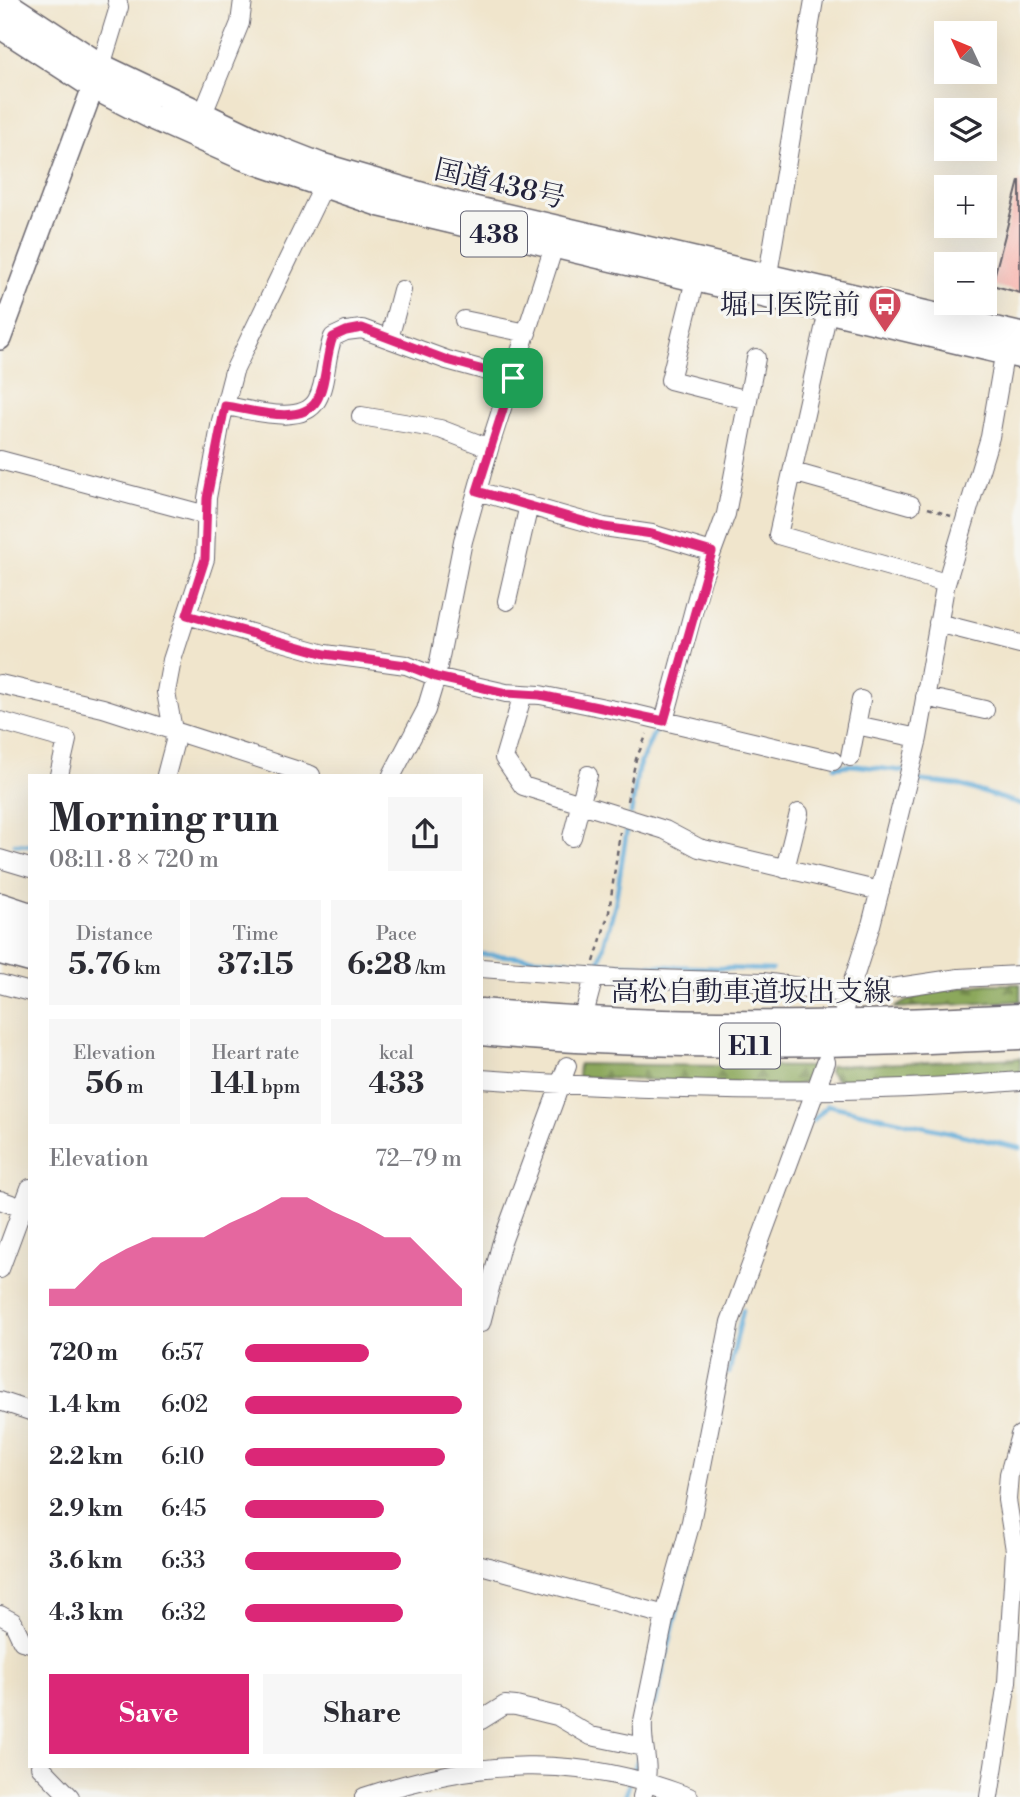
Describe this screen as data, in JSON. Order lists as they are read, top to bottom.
{
  "streets": {
    "highway": [
      "国道438号",
      "438",
      "高松自動車道坂出支線",
      "E11"
    ]
  },
  "places": {
    "bus stop": ["堀口医院前"]
  },
  "north": "top left",
  "page": {
    "map_buttons": ["+", "−"],
    "heading": ["Morning run", "08:11 · 8 × 720 m"],
    "stats": [
      ["Distance", "5.76 km"],
      ["Time", "37:15"],
      ["Pace", "6:28 /km"],
      ["Elevation", "56 m"],
      ["Heart rate", "141 bpm"],
      ["kcal", "433"]
    ],
    "chart": ["Elevation", "72–79 m"],
    "list": [
      {
        "name": "720 m",
        "note": "6:57"
      },
      {
        "name": "1.4 km",
        "note": "6:02"
      },
      {
        "name": "2.2 km",
        "note": "6:10"
      },
      {
        "name": "2.9 km",
        "note": "6:45"
      },
      {
        "name": "3.6 km",
        "note": "6:33"
      },
      {
        "name": "4.3 km",
        "note": "6:32"
      }
    ],
    "buttons": ["Save", "Share"]
  }
}
